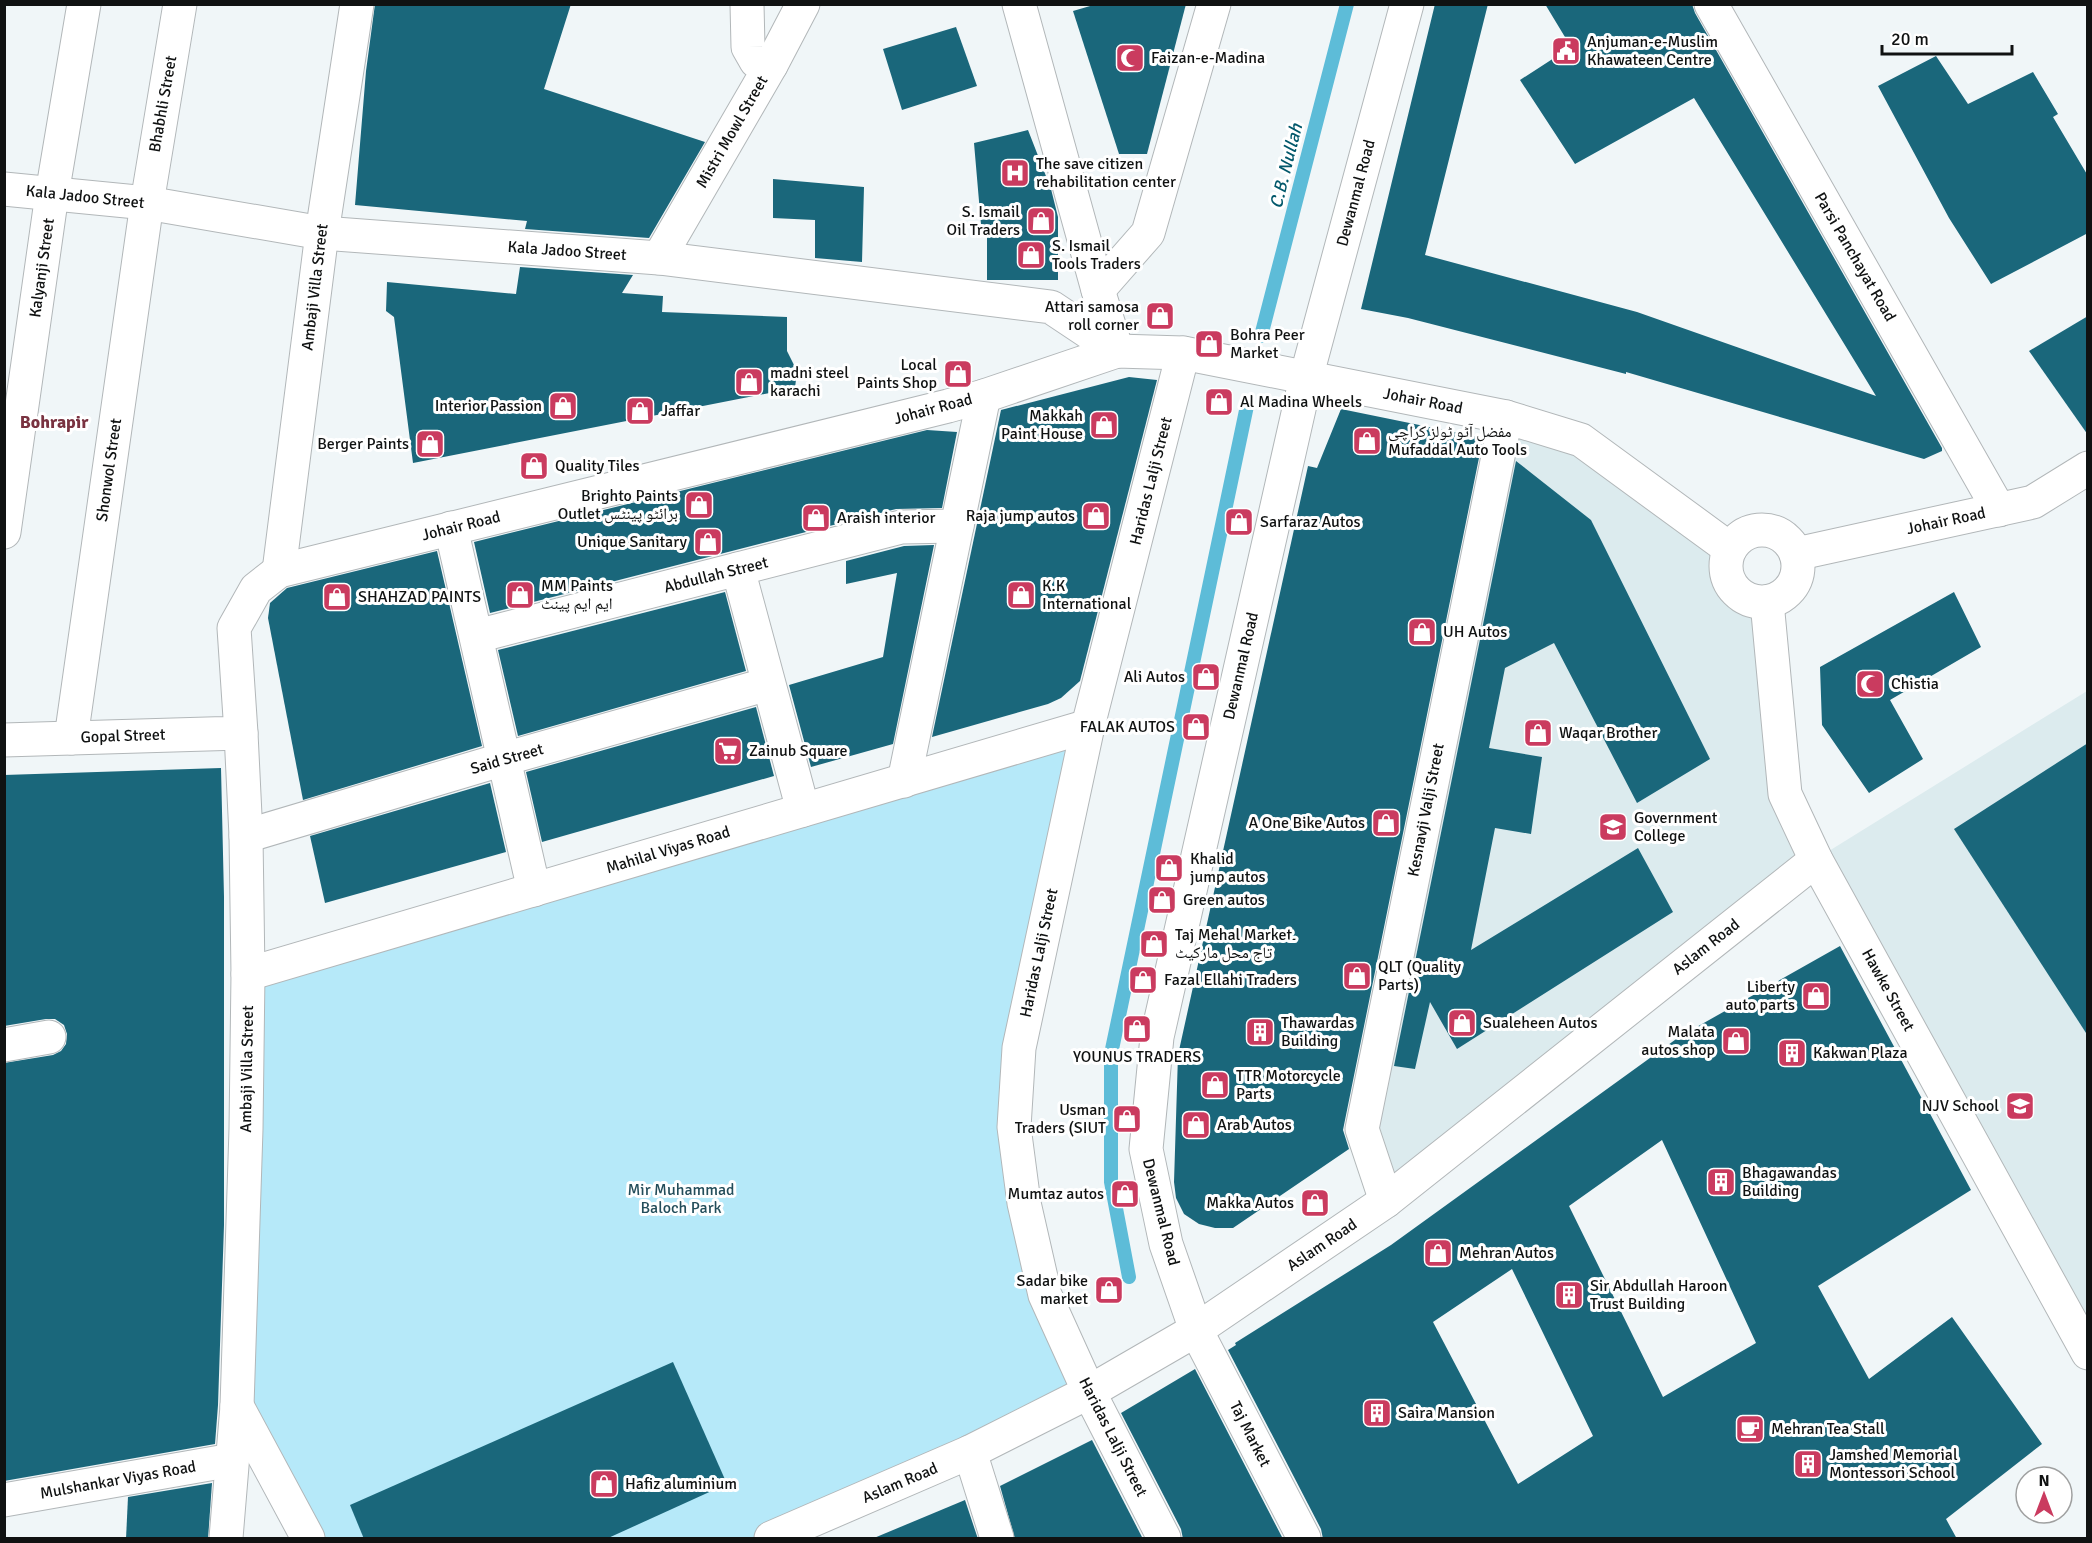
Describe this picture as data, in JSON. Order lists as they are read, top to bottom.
{
  "streets": {
    "street": [
      "Bhabhli Street",
      "Mistri Mowl Street",
      "Dewanmal Road",
      "Kala Jadoo Street",
      "Parsi Panchayat Road",
      "Kalyanji Street",
      "Ambaji Villa Street",
      "Johair Road",
      "Shonwol Street",
      "Haridas Lalji Street",
      "Abdullah Street",
      "Gopal Street",
      "Said Street",
      "Kesnavji Valji Street",
      "Mahilal Viyas Road",
      "Aslam Road",
      "Hawke Street",
      "Taj Market",
      "Mulshankar Viyas Road"
    ]
  },
  "crossings": [
    ["Bhabhli Street", "Kala Jadoo Street"],
    ["Bhabhli Street", "Shonwol Street"],
    ["Mistri Mowl Street", "Kala Jadoo Street"],
    ["Dewanmal Road", "Johair Road"],
    ["Dewanmal Road", "Aslam Road"],
    ["Dewanmal Road", "Taj Market"],
    ["Kala Jadoo Street", "Kalyanji Street"],
    ["Kala Jadoo Street", "Ambaji Villa Street"],
    ["Kala Jadoo Street", "Johair Road"],
    ["Kala Jadoo Street", "Shonwol Street"],
    ["Parsi Panchayat Road", "Johair Road"],
    ["Ambaji Villa Street", "Johair Road"],
    ["Ambaji Villa Street", "Gopal Street"],
    ["Ambaji Villa Street", "Said Street"],
    ["Ambaji Villa Street", "Mahilal Viyas Road"],
    ["Ambaji Villa Street", "Mulshankar Viyas Road"],
    ["Johair Road", "Haridas Lalji Street"],
    ["Johair Road", "Gopal Street"],
    ["Johair Road", "Kesnavji Valji Street"],
    ["Johair Road", "Hawke Street"],
    ["Shonwol Street", "Gopal Street"],
    ["Haridas Lalji Street", "Mahilal Viyas Road"],
    ["Haridas Lalji Street", "Aslam Road"],
    ["Kesnavji Valji Street", "Aslam Road"],
    ["Aslam Road", "Hawke Street"],
    ["Aslam Road", "Taj Market"]
  ],
  "districts": ["Bohrapir"],
  "water": ["C.B. Nullah"],
  "parks": ["Mir Muhammad Baloch Park"],
  "places": {
    "public building": ["Anjuman-e-Muslim Khawateen Centre"],
    "mosque": ["Faizan-e-Madina", "Chistia"],
    "hospital": ["The save citizen rehabilitation center"],
    "shop": [
      "S. Ismail Oil Traders",
      "S. Ismail Tools Traders",
      "Attari samosa roll corner",
      "Bohra Peer Market",
      "Local Paints Shop",
      "madni steel karachi",
      "Al Madina Wheels",
      "Interior Passion",
      "Jaffar",
      "Makkah Paint House",
      "مفضل آٹو ٹولز کراچی Mufaddal Auto Tools",
      "Berger Paints",
      "Quality Tiles",
      "Brighto Paints Outlet برائٹو پینٹس",
      "Raja jump autos",
      "Araish interior",
      "Sarfaraz Autos",
      "Unique Sanitary",
      "MM Paints ایم ایم پینٹ",
      "K.K International",
      "SHAHZAD PAINTS",
      "UH Autos",
      "Ali Autos",
      "FALAK AUTOS",
      "Waqar Brother",
      "A One Bike Autos",
      "Khalid jump autos",
      "Green autos",
      "Taj Mehal Market۔ تاج محل مارکیٹ",
      "QLT (Quality Parts)",
      "Fazal Ellahi Traders",
      "Liberty auto parts",
      "Sualeheen Autos",
      "YOUNUS TRADERS",
      "Malata autos shop",
      "TTR Motorcycle Parts",
      "Usman Traders (SIUT",
      "Arab Autos",
      "Mumtaz autos",
      "Makka Autos",
      "Mehran Autos",
      "Sadar bike market",
      "Hafiz aluminium"
    ],
    "supermarket": ["Zainub Square"],
    "school or university": ["Government College", "NJV School"],
    "building": [
      "Thawardas Building",
      "Kakwan Plaza",
      "Bhagawandas Building",
      "Sir Abdullah Haroon Trust Building",
      "Saira Mansion",
      "Jamshed Memorial Montessori School"
    ],
    "cafe": ["Mehran Tea Stall"]
  },
  "scale_bar": "20 m",
  "north": "top"
}
